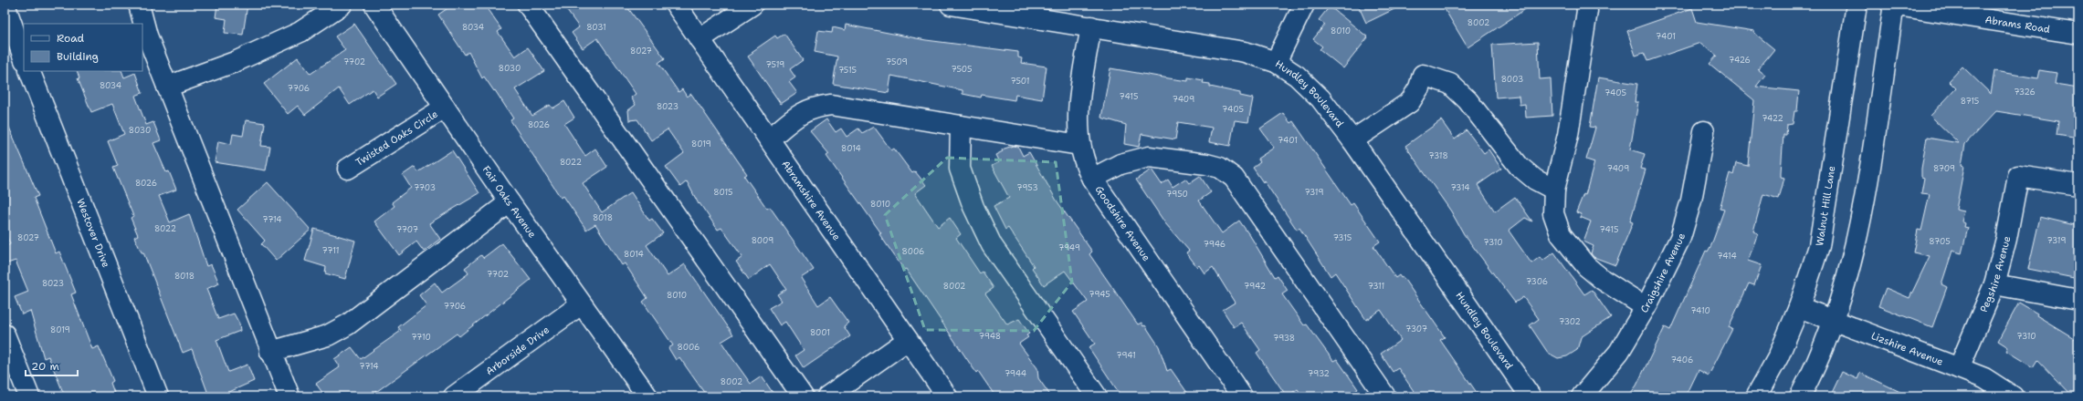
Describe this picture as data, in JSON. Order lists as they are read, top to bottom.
{
  "streets": {
    "street": [
      "Abrams Road",
      "Hundley Boulevard",
      "Twisted Oaks Circle",
      "Abramshire Avenue",
      "Fair Oaks Avenue",
      "Walnut Hill Lane",
      "Goodshire Avenue",
      "Westover Drive",
      "Craigshire Avenue",
      "Pegshire Avenue",
      "Lizshire Avenue",
      "Arborside Drive"
    ]
  },
  "crossings": [
    ["Hundley Boulevard", "Goodshire Avenue"],
    ["Twisted Oaks Circle", "Fair Oaks Avenue"],
    ["Fair Oaks Avenue", "Arborside Drive"],
    ["Walnut Hill Lane", "Lizshire Avenue"],
    ["Pegshire Avenue", "Lizshire Avenue"]
  ],
  "house_numbers": [
    "8002",
    "8034",
    "8031",
    "8010",
    "7401",
    "8027",
    "7426",
    "7702",
    "7509",
    "7519",
    "8030",
    "7505",
    "7515",
    "8003",
    "7501",
    "8034",
    "7706",
    "7326",
    "7405",
    "7415",
    "7409",
    "8715",
    "8023",
    "7405",
    "7422",
    "8026",
    "8030",
    "7401",
    "8019",
    "8014",
    "7318",
    "8022",
    "7409",
    "8709",
    "8026",
    "7703",
    "7953",
    "7314",
    "8015",
    "7319",
    "7950",
    "8010",
    "8018",
    "7714",
    "8022",
    "7707",
    "7415",
    "8027",
    "7315",
    "8009",
    "7319",
    "8705",
    "7310",
    "7946",
    "7949",
    "7711",
    "8006",
    "8014",
    "7414",
    "7702",
    "8018",
    "7306",
    "8023",
    "8002",
    "7942",
    "7311",
    "7945",
    "8010",
    "7706",
    "7410",
    "7302",
    "7307",
    "8019",
    "8001",
    "7948",
    "7310",
    "7710",
    "7938",
    "8006",
    "7941",
    "7406",
    "7714",
    "7944",
    "7932",
    "8002"
  ],
  "legend": ["Road", "Building"],
  "scale_bar": "20 m"
}
